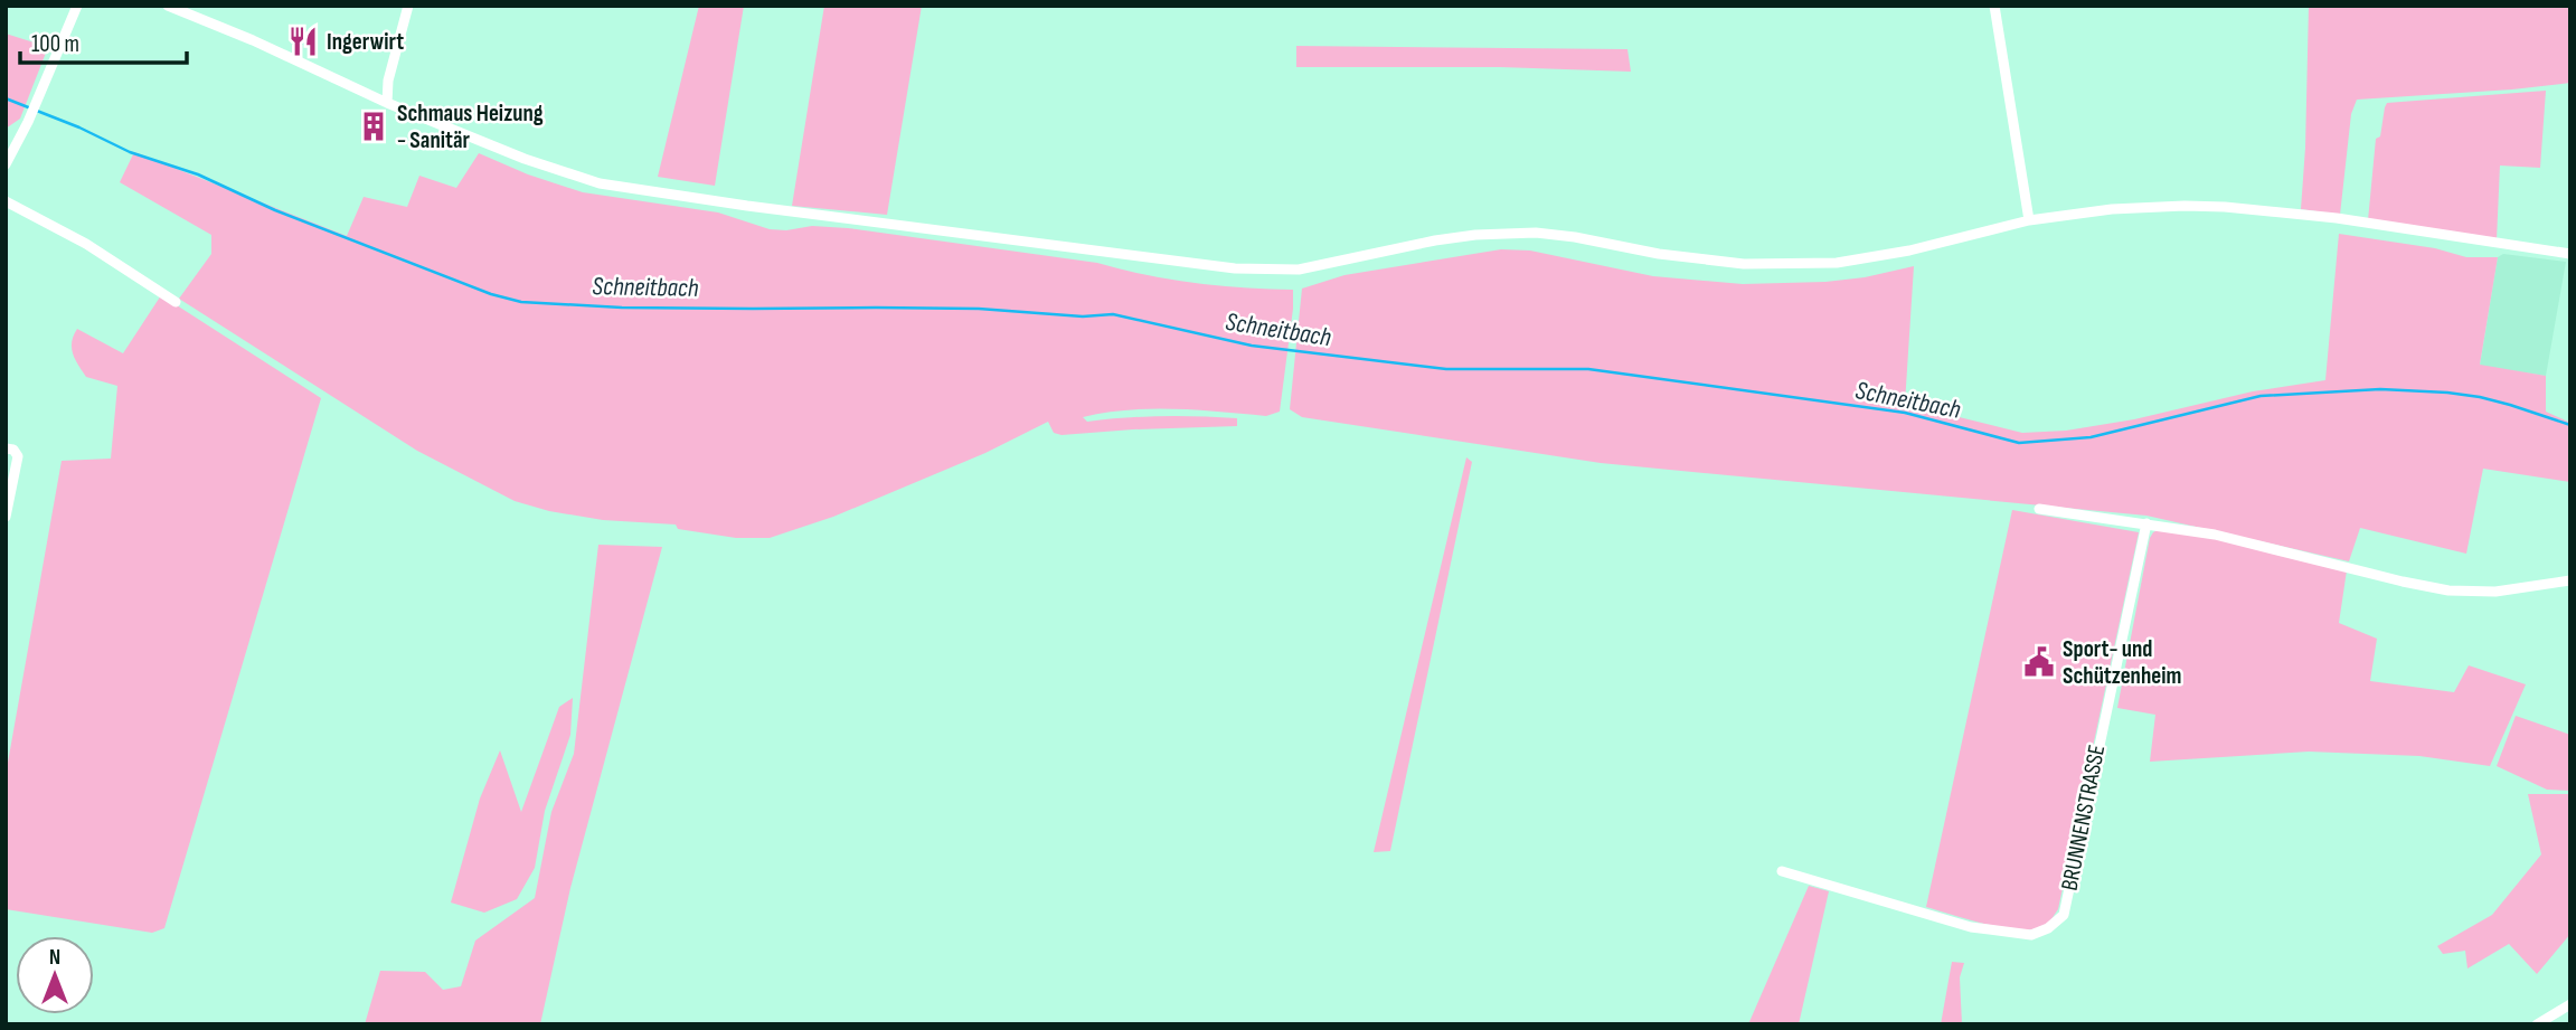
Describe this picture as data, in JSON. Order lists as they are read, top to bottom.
{
  "streets": {
    "street": ["BRUNNENSTRASSE"]
  },
  "water": ["Schneitbach"],
  "places": {
    "restaurant": ["Ingerwirt"],
    "building": ["Schmaus Heizung - Sanitär"],
    "public building": ["Sport- und Schützenheim"]
  },
  "scale_bar": "100 m",
  "north": "top"
}
